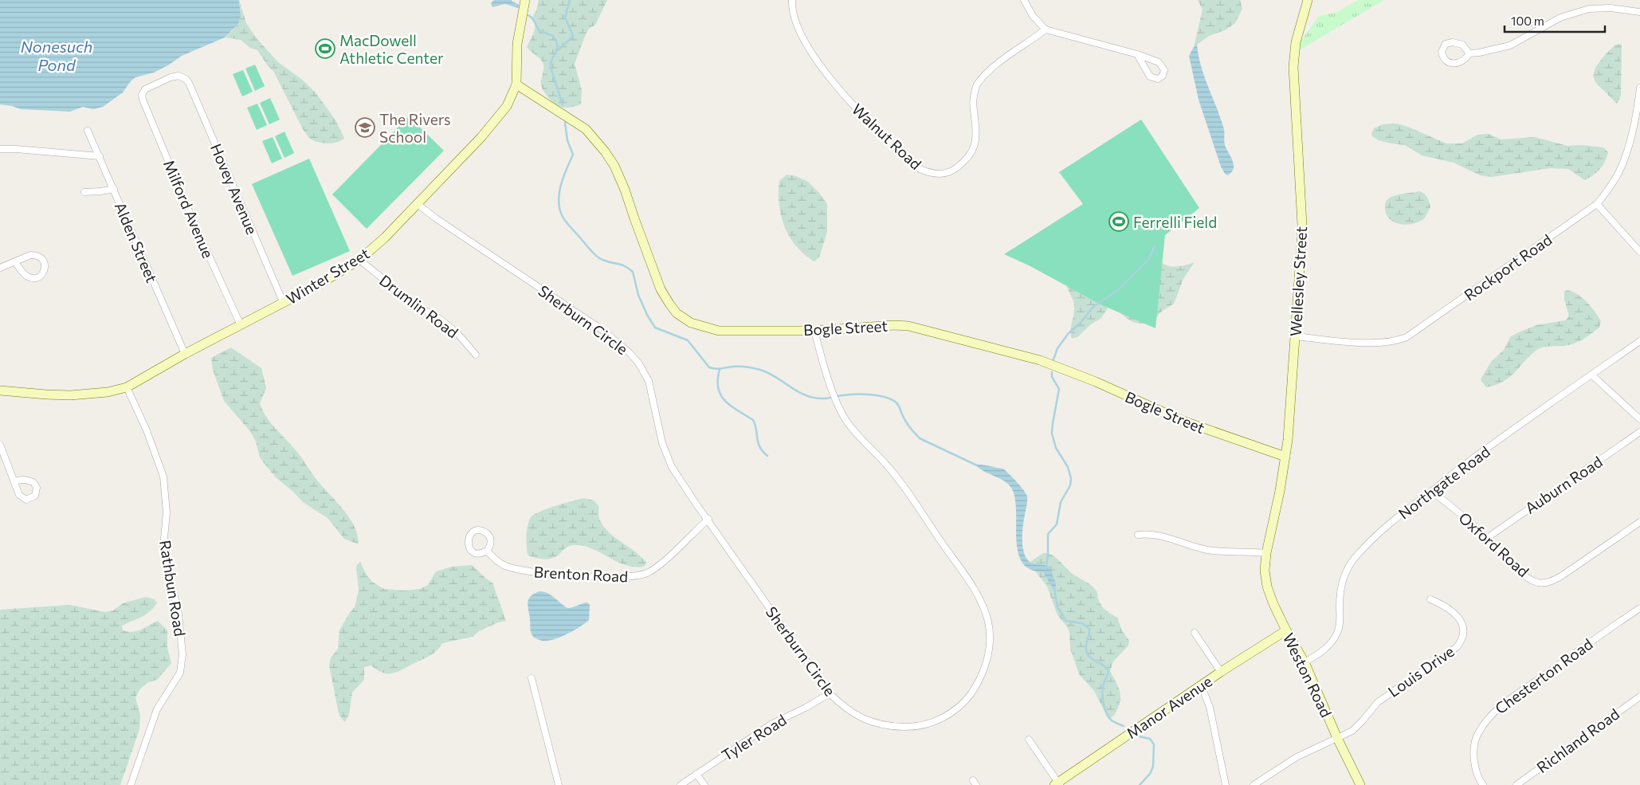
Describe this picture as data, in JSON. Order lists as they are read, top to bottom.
{
  "streets": {
    "street": [
      "Walnut Road",
      "Hovey Avenue",
      "Milford Avenue",
      "Alden Street",
      "Rockport Road",
      "Winter Street",
      "Wellesley Street",
      "Drumlin Road",
      "Sherburn Circle",
      "Bogle Street",
      "Northgate Road",
      "Auburn Road",
      "Oxford Road",
      "Brenton Road",
      "Rathbun Road",
      "Louis Drive",
      "Weston Road",
      "Chesterton Road",
      "Manor Avenue",
      "Tyler Road",
      "Richland Road"
    ]
  },
  "crossings": [
    ["Hovey Avenue", "Milford Avenue"],
    ["Hovey Avenue", "Winter Street"],
    ["Milford Avenue", "Winter Street"],
    ["Alden Street", "Winter Street"],
    ["Rockport Road", "Wellesley Street"],
    ["Winter Street", "Drumlin Road"],
    ["Winter Street", "Sherburn Circle"],
    ["Winter Street", "Bogle Street"],
    ["Winter Street", "Rathbun Road"],
    ["Wellesley Street", "Bogle Street"],
    ["Wellesley Street", "Weston Road"],
    ["Sherburn Circle", "Bogle Street"],
    ["Sherburn Circle", "Brenton Road"],
    ["Sherburn Circle", "Tyler Road"],
    ["Northgate Road", "Oxford Road"],
    ["Northgate Road", "Weston Road"],
    ["Auburn Road", "Oxford Road"],
    ["Louis Drive", "Weston Road"],
    ["Weston Road", "Manor Avenue"]
  ],
  "water": ["Nonesuch Pond"],
  "places": {
    "sports": ["MacDowell Athletic Center", "Ferrelli Field"],
    "school or university": ["The Rivers School"]
  },
  "scale_bar": "100 m"
}
